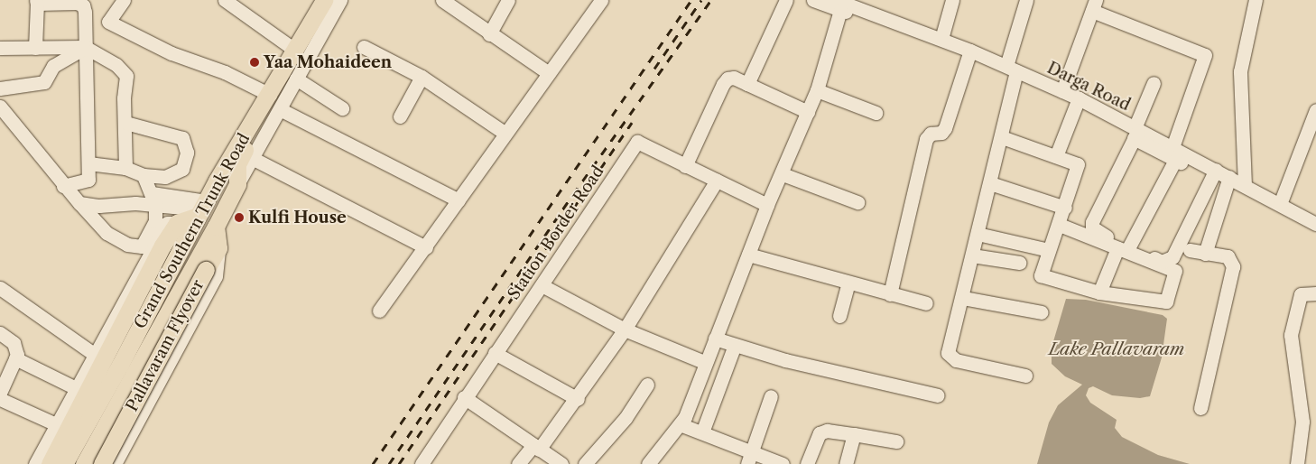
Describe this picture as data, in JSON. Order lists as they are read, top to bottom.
{
  "streets": {
    "main road": ["Grand Southern Trunk Road", "Pallavaram Flyover"],
    "street": ["Darga Road", "Station Border Road"]
  },
  "water": ["Lake Pallavaram"],
  "places": ["Yaa Mohaideen", "Kulfi House"]
}
